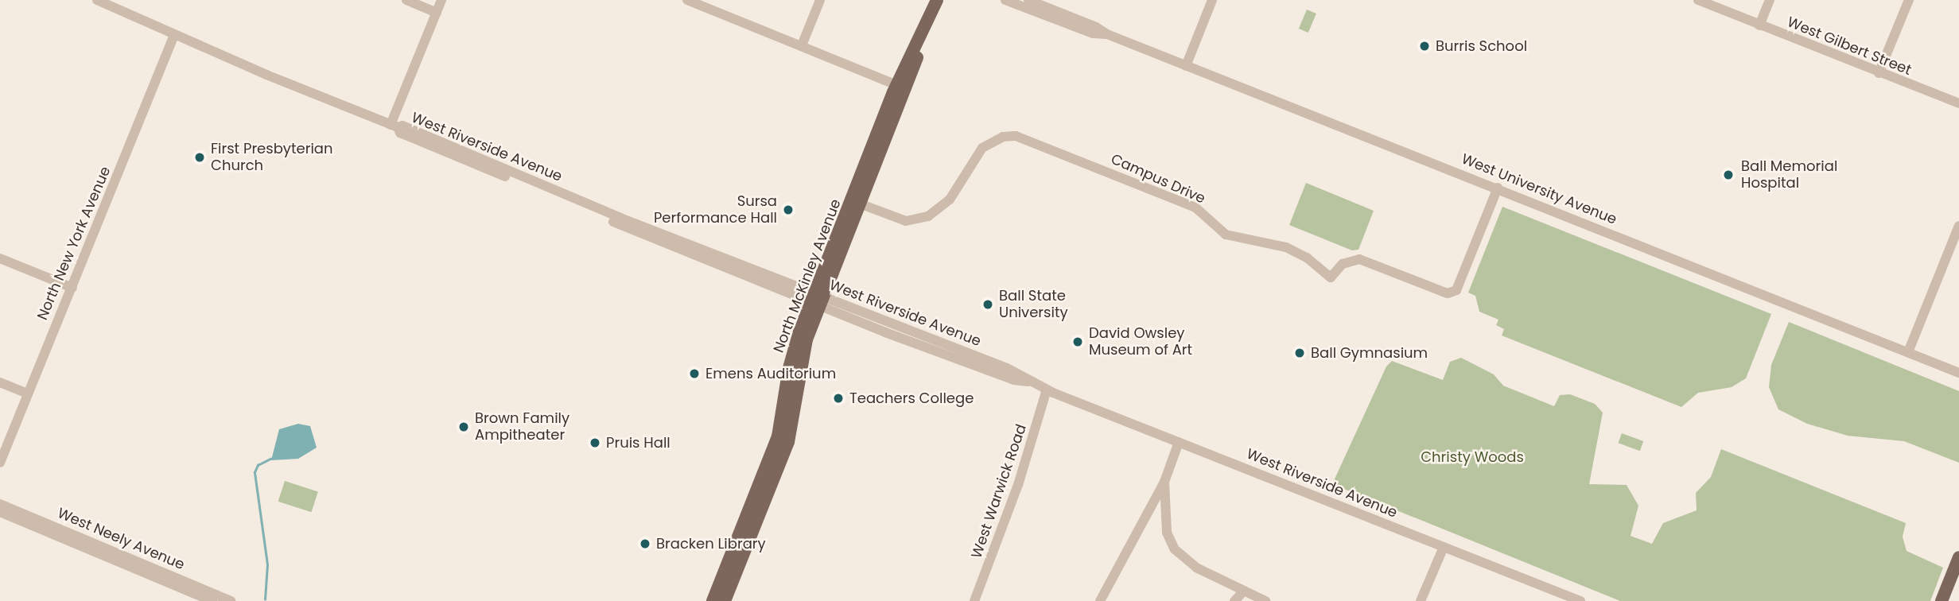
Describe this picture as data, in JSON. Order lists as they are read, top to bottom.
{
  "streets": {
    "main road": ["North McKinley Avenue"],
    "street": [
      "West Gilbert Street",
      "West Riverside Avenue",
      "Campus Drive",
      "West University Avenue",
      "North New York Avenue",
      "West Warwick Road",
      "West Neely Avenue"
    ]
  },
  "crossings": [
    ["West Riverside Avenue", "North New York Avenue"],
    ["West Riverside Avenue", "North McKinley Avenue"],
    ["West Riverside Avenue", "West Warwick Road"],
    ["Campus Drive", "West University Avenue"],
    ["Campus Drive", "North McKinley Avenue"]
  ],
  "parks": ["Christy Woods"],
  "places": [
    "Burris School",
    "First Presbyterian Church",
    "Ball Memorial Hospital",
    "Sursa Performance Hall",
    "Ball State University",
    "David Owsley Museum of Art",
    "Ball Gymnasium",
    "Emens Auditorium",
    "Teachers College",
    "Brown Family Ampitheater",
    "Pruis Hall",
    "Bracken Library"
  ]
}
